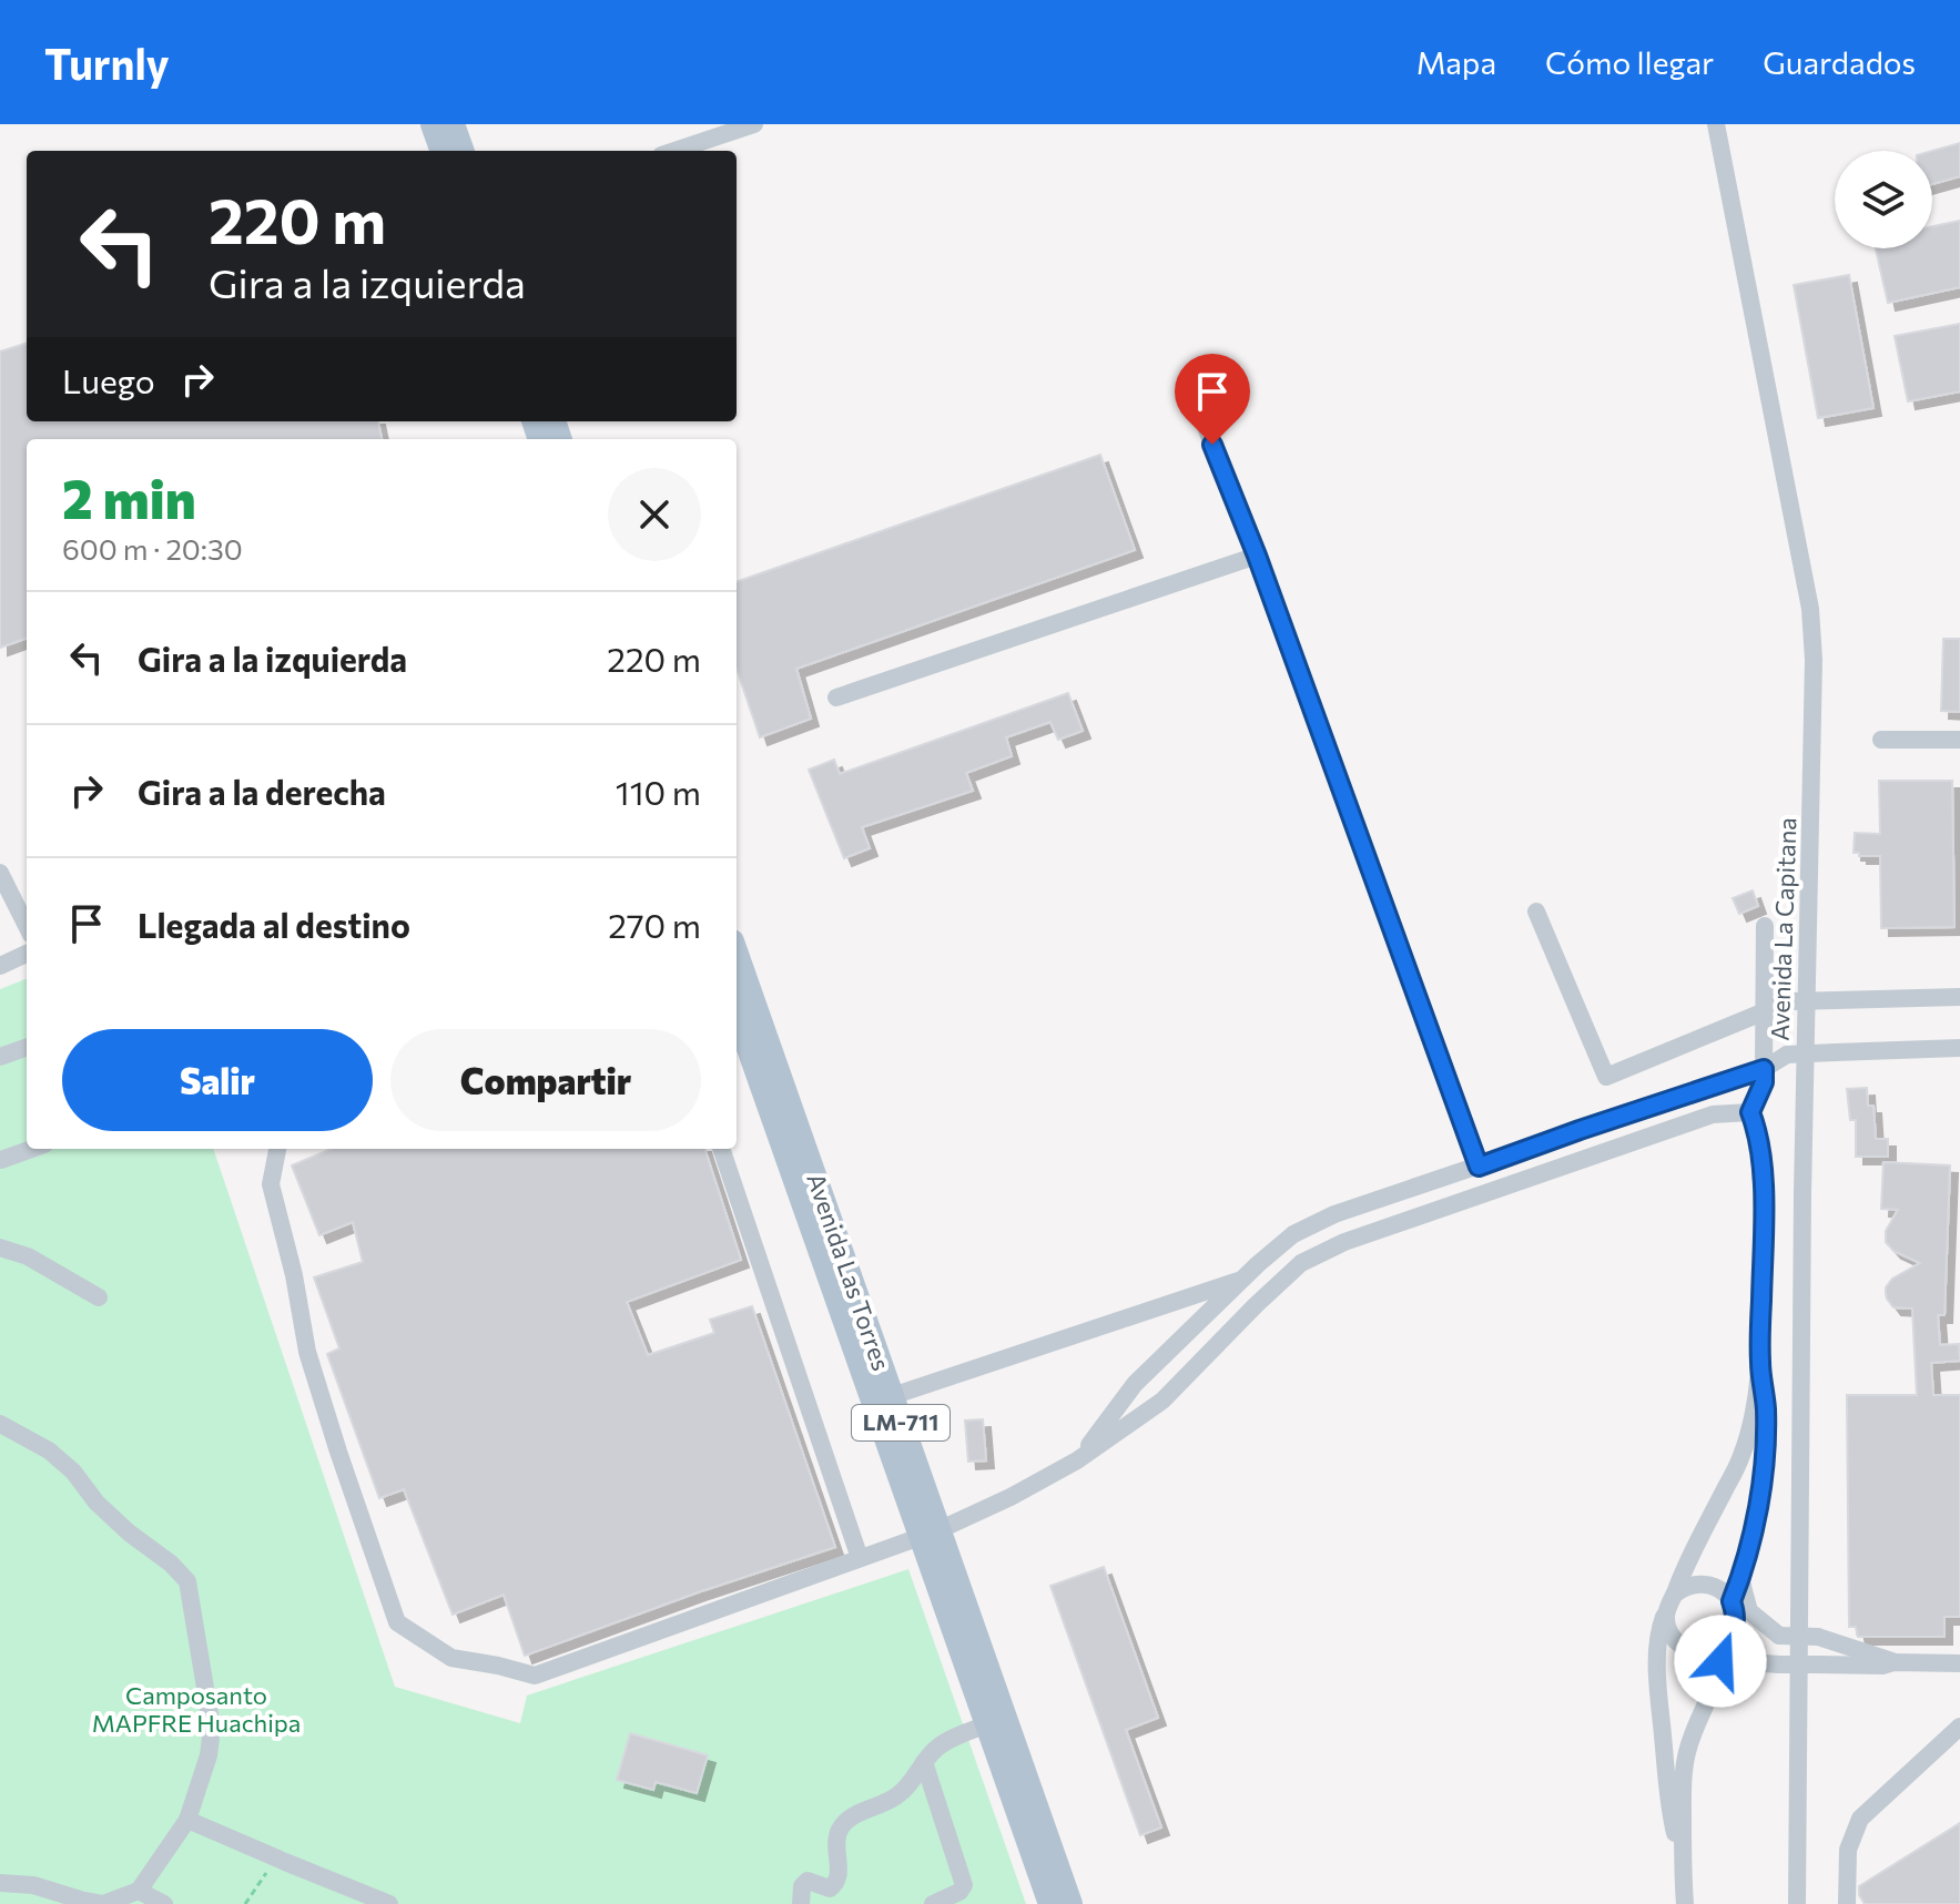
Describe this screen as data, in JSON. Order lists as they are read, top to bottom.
{
  "streets": {
    "main road": ["Avenida Las Torres", "LM-711"],
    "street": ["Avenida La Capitana"]
  },
  "parks": ["Camposanto MAPFRE Huachipa"],
  "page": {
    "header": "Turnly",
    "nav": ["Mapa", "Cómo llegar", "Guardados"],
    "turn": ["220 m", "Gira a la izquierda"],
    "then": "Luego",
    "heading": ["2 min", "600 m · 20:30"],
    "list": [
      {
        "name": "Gira a la izquierda",
        "value": "220 m"
      },
      {
        "name": "Gira a la derecha",
        "value": "110 m"
      },
      {
        "name": "Llegada al destino",
        "value": "270 m"
      }
    ],
    "buttons": ["Salir", "Compartir"]
  }
}
